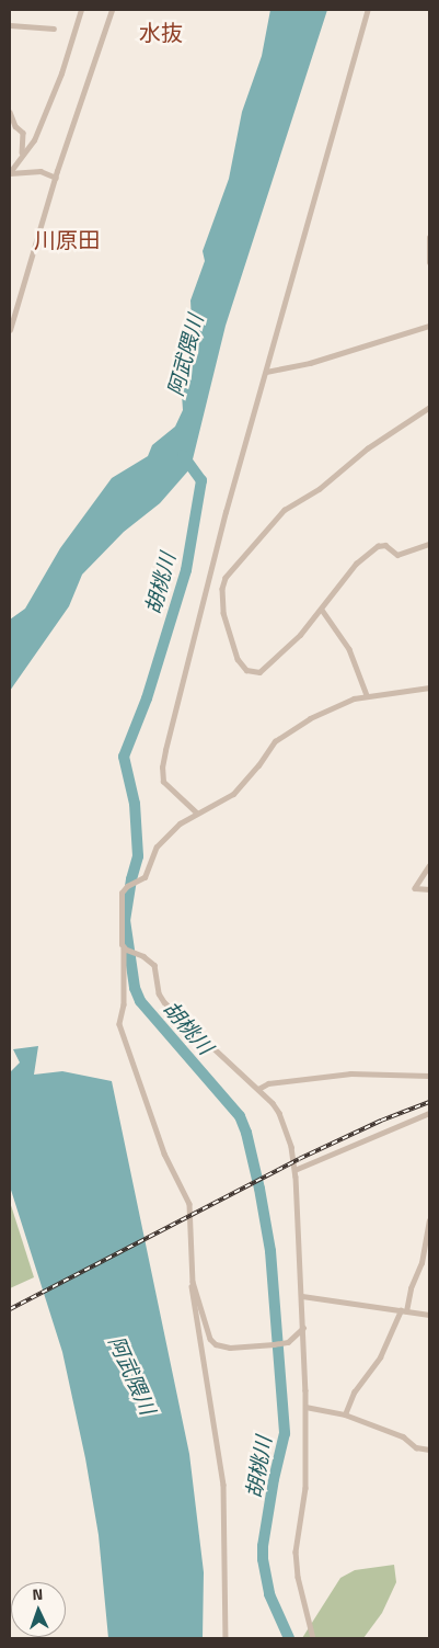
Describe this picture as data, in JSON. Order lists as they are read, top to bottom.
{
  "districts": ["水抜", "川原田"],
  "water": ["阿武隈川", "胡桃川"],
  "north": "top"
}
